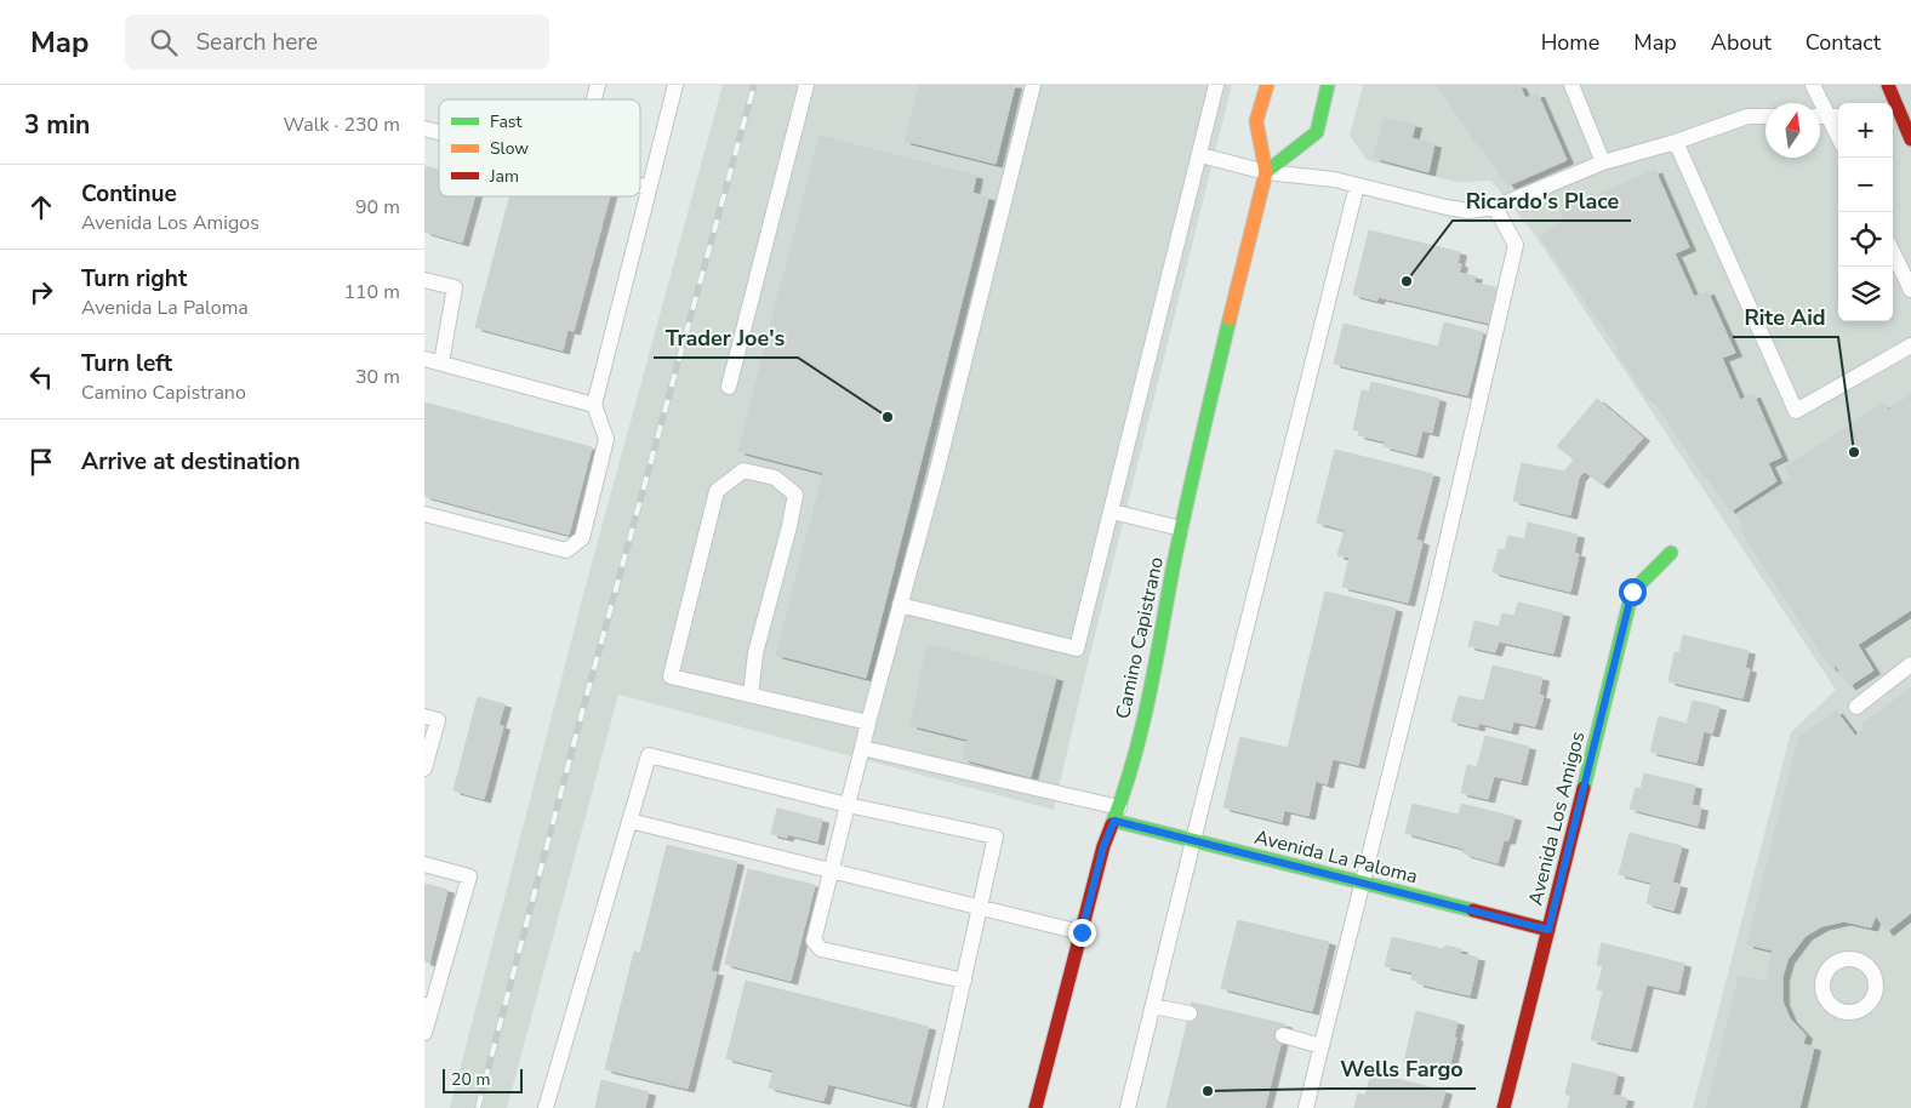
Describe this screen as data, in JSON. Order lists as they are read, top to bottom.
{
  "streets": {
    "main road": ["Camino Capistrano", "Avenida Los Amigos", "Avenida La Paloma"]
  },
  "crossings": [
    ["Camino Capistrano", "Avenida La Paloma"],
    ["Avenida Los Amigos", "Avenida La Paloma"]
  ],
  "places": [
    "Ricardo's Place",
    "Trader Joe's",
    "Rite Aid",
    "Wells Fargo"
  ],
  "legend": ["Fast", "Slow", "Jam"],
  "scale_bar": "20 m",
  "north": "top",
  "page": {
    "header": "Map",
    "search": "Search here",
    "nav": [
      "Home",
      "Map",
      "About",
      "Contact"
    ],
    "heading": ["3 min", "Walk · 230 m"],
    "map_buttons": ["+", "−"],
    "list": [
      ["Continue", "Avenida Los Amigos", "90 m"],
      ["Turn right", "Avenida La Paloma", "110 m"],
      ["Turn left", "Camino Capistrano", "30 m"],
      "Arrive at destination"
    ],
    "scale": "20 m"
  }
}
